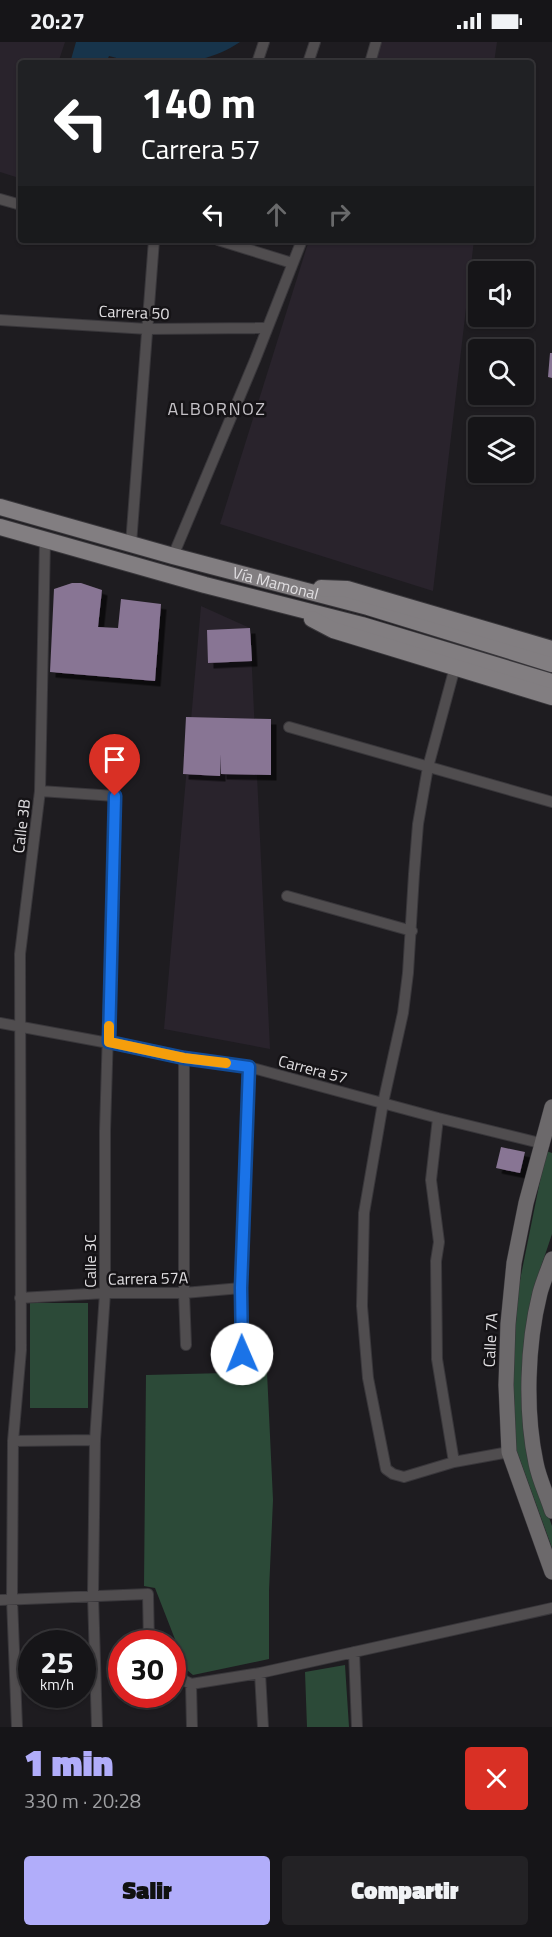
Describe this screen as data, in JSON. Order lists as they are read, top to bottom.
{
  "streets": {
    "main road": ["Vía Mamonal"],
    "street": [
      "Carrera 50",
      "Calle 3B",
      "Carrera 57",
      "Calle 3C",
      "Carrera 57A",
      "Calle 7A"
    ]
  },
  "crossings": [
    ["Vía Mamonal", "Calle 3B"],
    ["Calle 3B", "Carrera 57"],
    ["Calle 3B", "Calle 3C"],
    ["Calle 3B", "Carrera 57A"],
    ["Carrera 57", "Calle 3C"],
    ["Carrera 57", "Calle 7A"],
    ["Calle 3C", "Carrera 57A"]
  ],
  "districts": ["ALBORNOZ"],
  "page": {
    "status": "20:27",
    "turn": ["140 m", "Carrera 57"],
    "speed": "25 km/h",
    "limit": "30",
    "heading": ["1 min", "330 m · 20:28"],
    "buttons": ["Salir", "Compartir"]
  }
}
